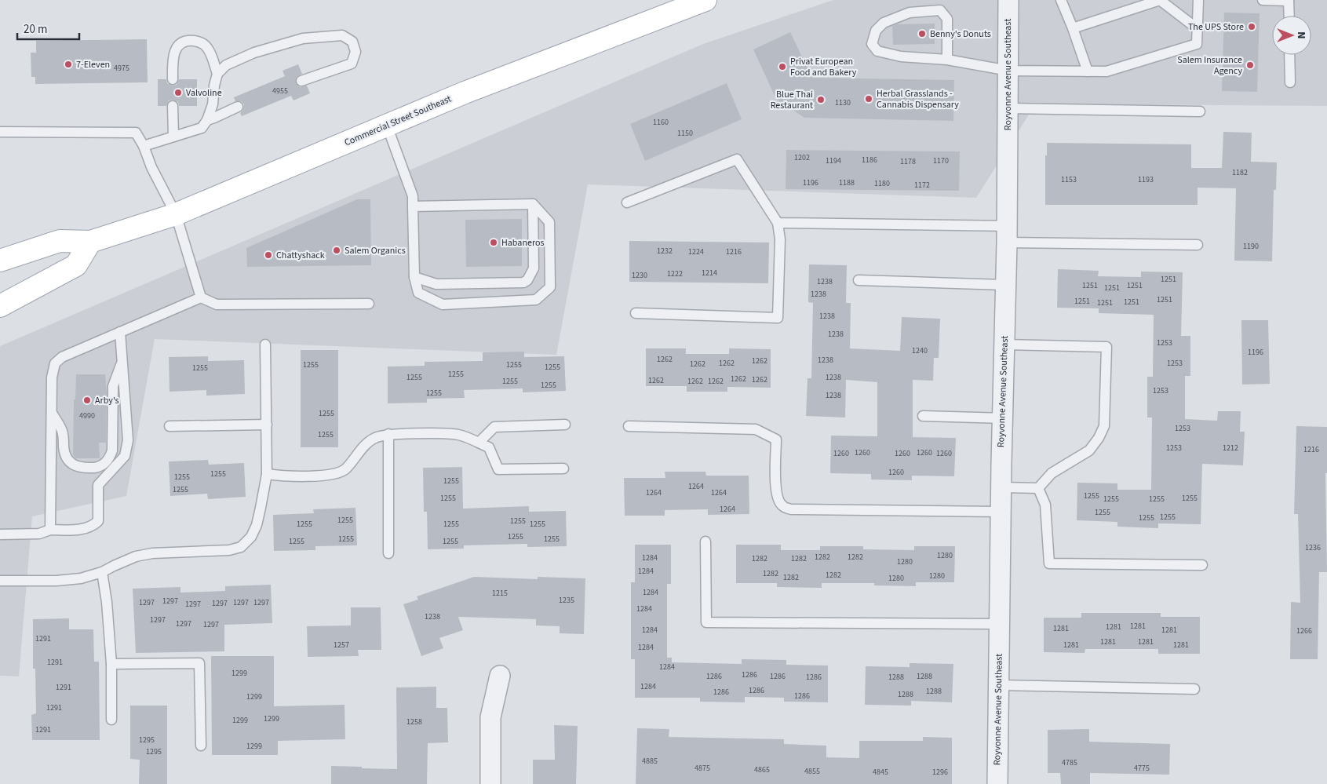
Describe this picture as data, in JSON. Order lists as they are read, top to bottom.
{
  "streets": {
    "main road": ["Commercial Street Southeast"],
    "street": ["Royvonne Avenue Southeast"]
  },
  "places": [
    "The UPS Store",
    "Benny's Donuts",
    "7-Eleven",
    "Salem Insurance Agency",
    "Privat European Food and Bakery",
    "Valvoline",
    "Herbal Grasslands - Cannabis Dispensary",
    "Blue Thai Restaurant",
    "Habaneros",
    "Salem Organics",
    "Chattyshack",
    "Arby's"
  ],
  "house_numbers": [
    "4975",
    "4955",
    "1130",
    "1160",
    "1150",
    "1202",
    "1186",
    "1194",
    "1170",
    "1178",
    "1182",
    "1153",
    "1193",
    "1196",
    "1188",
    "1180",
    "1172",
    "1190",
    "1232",
    "1224",
    "1216",
    "1214",
    "1222",
    "1230",
    "1251",
    "1238",
    "1251",
    "1251",
    "1251",
    "1238",
    "1251",
    "1251",
    "1251",
    "1251",
    "1238",
    "1238",
    "1253",
    "1240",
    "1196",
    "1262",
    "1238",
    "1262",
    "1262",
    "1253",
    "1262",
    "1255",
    "1255",
    "1255",
    "1255",
    "1255",
    "1255",
    "1238",
    "1262",
    "1262",
    "1262",
    "1255",
    "1262",
    "1262",
    "1255",
    "1253",
    "1255",
    "1238",
    "1255",
    "4990",
    "1253",
    "1255",
    "1253",
    "1212",
    "1216",
    "1260",
    "1260",
    "1260",
    "1260",
    "1260",
    "1260",
    "1255",
    "1255",
    "1255",
    "1264",
    "1255",
    "1264",
    "1264",
    "1255",
    "1255",
    "1255",
    "1255",
    "1255",
    "1264",
    "1255",
    "1255",
    "1255",
    "1255",
    "1255",
    "1255",
    "1255",
    "1255",
    "1255",
    "1255",
    "1255",
    "1255",
    "1255",
    "1236",
    "1280",
    "1282",
    "1282",
    "1284",
    "1282",
    "1282",
    "1280",
    "1284",
    "1282",
    "1282",
    "1280",
    "1282",
    "1280",
    "1284",
    "1215",
    "1235",
    "1297",
    "1297",
    "1297",
    "1297",
    "1297",
    "1297",
    "1284",
    "1238",
    "1297",
    "1297",
    "1297",
    "1281",
    "1281",
    "1281",
    "1284",
    "1281",
    "1266",
    "1291",
    "1281",
    "1281",
    "1257",
    "1281",
    "1281",
    "1284",
    "1291",
    "1284",
    "1299",
    "1286",
    "1286",
    "1286",
    "1288",
    "1286",
    "1288",
    "1284",
    "1291",
    "1286",
    "1288",
    "1286",
    "1288",
    "1286",
    "1299",
    "1291",
    "1299",
    "1299",
    "1258",
    "1291",
    "1295",
    "1299",
    "1295",
    "4885",
    "4785",
    "4875",
    "4775",
    "4865",
    "4855",
    "4845",
    "1296"
  ],
  "scale_bar": "20 m",
  "north": "right"
}
